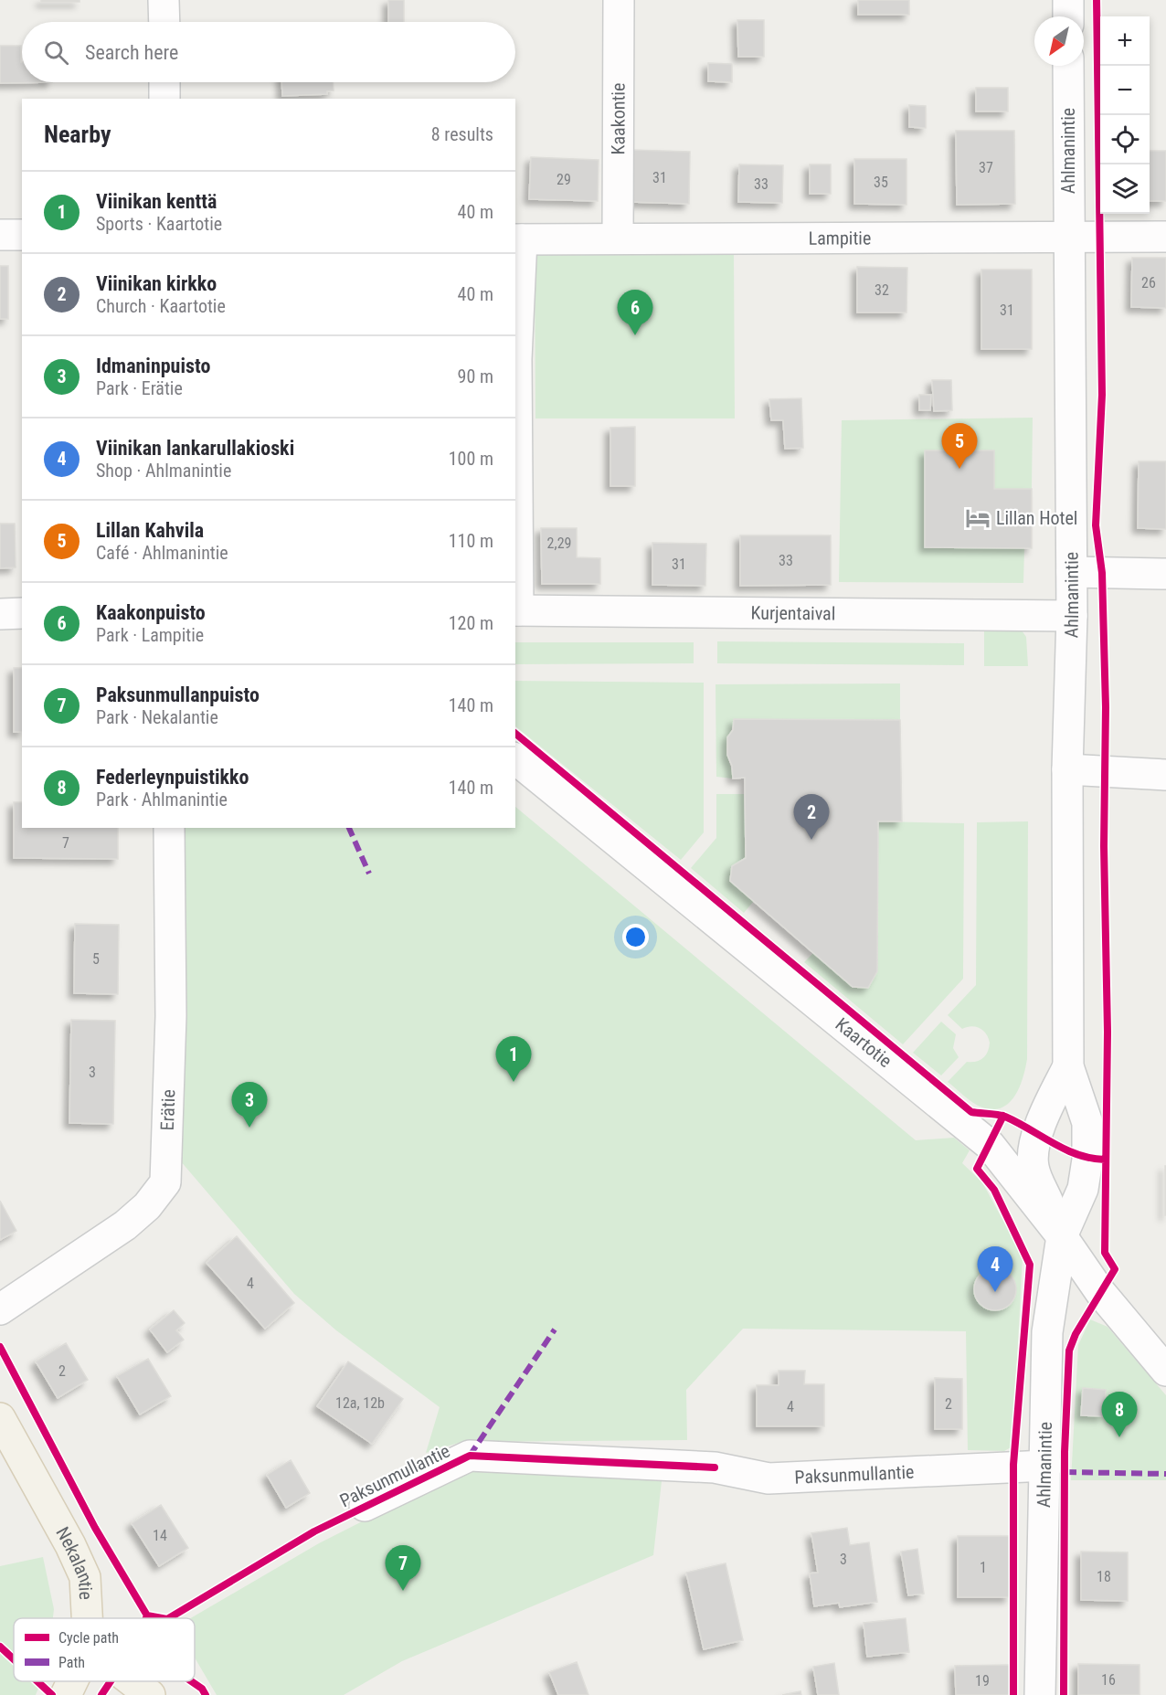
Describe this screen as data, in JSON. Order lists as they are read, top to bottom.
{
  "streets": {
    "main road": ["Nekalantie"],
    "street": [
      "Kaakontie",
      "Ahlmanintie",
      "Lampitie",
      "Kurjentaival",
      "Kaartotie",
      "Erätie",
      "Paksunmullantie"
    ]
  },
  "crossings": [
    ["Kaakontie", "Lampitie"],
    ["Ahlmanintie", "Lampitie"],
    ["Ahlmanintie", "Kurjentaival"],
    ["Ahlmanintie", "Kaartotie"],
    ["Ahlmanintie", "Paksunmullantie"]
  ],
  "places": {
    "hotel": ["Lillan Hotel"]
  },
  "house_numbers": [
    "37",
    "31",
    "29",
    "35",
    "33",
    "26",
    "32",
    "31",
    "2,29",
    "33",
    "31",
    "7",
    "5",
    "3",
    "4",
    "2",
    "12a, 12b",
    "2",
    "4",
    "14",
    "3",
    "1",
    "18",
    "16",
    "19"
  ],
  "legend": ["Cycle path", "Path"],
  "north": "bottom left",
  "page": {
    "map_buttons": ["+", "−"],
    "search": "Search here",
    "heading": ["Nearby", "8 results"],
    "list": [
      {
        "mark": "1",
        "name": "Viinikan kenttä",
        "note": "Sports · Kaartotie",
        "value": "40 m"
      },
      {
        "mark": "2",
        "name": "Viinikan kirkko",
        "note": "Church · Kaartotie",
        "value": "40 m"
      },
      {
        "mark": "3",
        "name": "Idmaninpuisto",
        "note": "Park · Erätie",
        "value": "90 m"
      },
      {
        "mark": "4",
        "name": "Viinikan lankarullakioski",
        "note": "Shop · Ahlmanintie",
        "value": "100 m"
      },
      {
        "mark": "5",
        "name": "Lillan Kahvila",
        "note": "Café · Ahlmanintie",
        "value": "110 m"
      },
      {
        "mark": "6",
        "name": "Kaakonpuisto",
        "note": "Park · Lampitie",
        "value": "120 m"
      },
      {
        "mark": "7",
        "name": "Paksunmullanpuisto",
        "note": "Park · Nekalantie",
        "value": "140 m"
      },
      {
        "mark": "8",
        "name": "Federleynpuistikko",
        "note": "Park · Ahlmanintie",
        "value": "140 m"
      }
    ],
    "pins": [
      "6",
      "5",
      "2",
      "1",
      "3",
      "4",
      "8",
      "7"
    ]
  }
}
